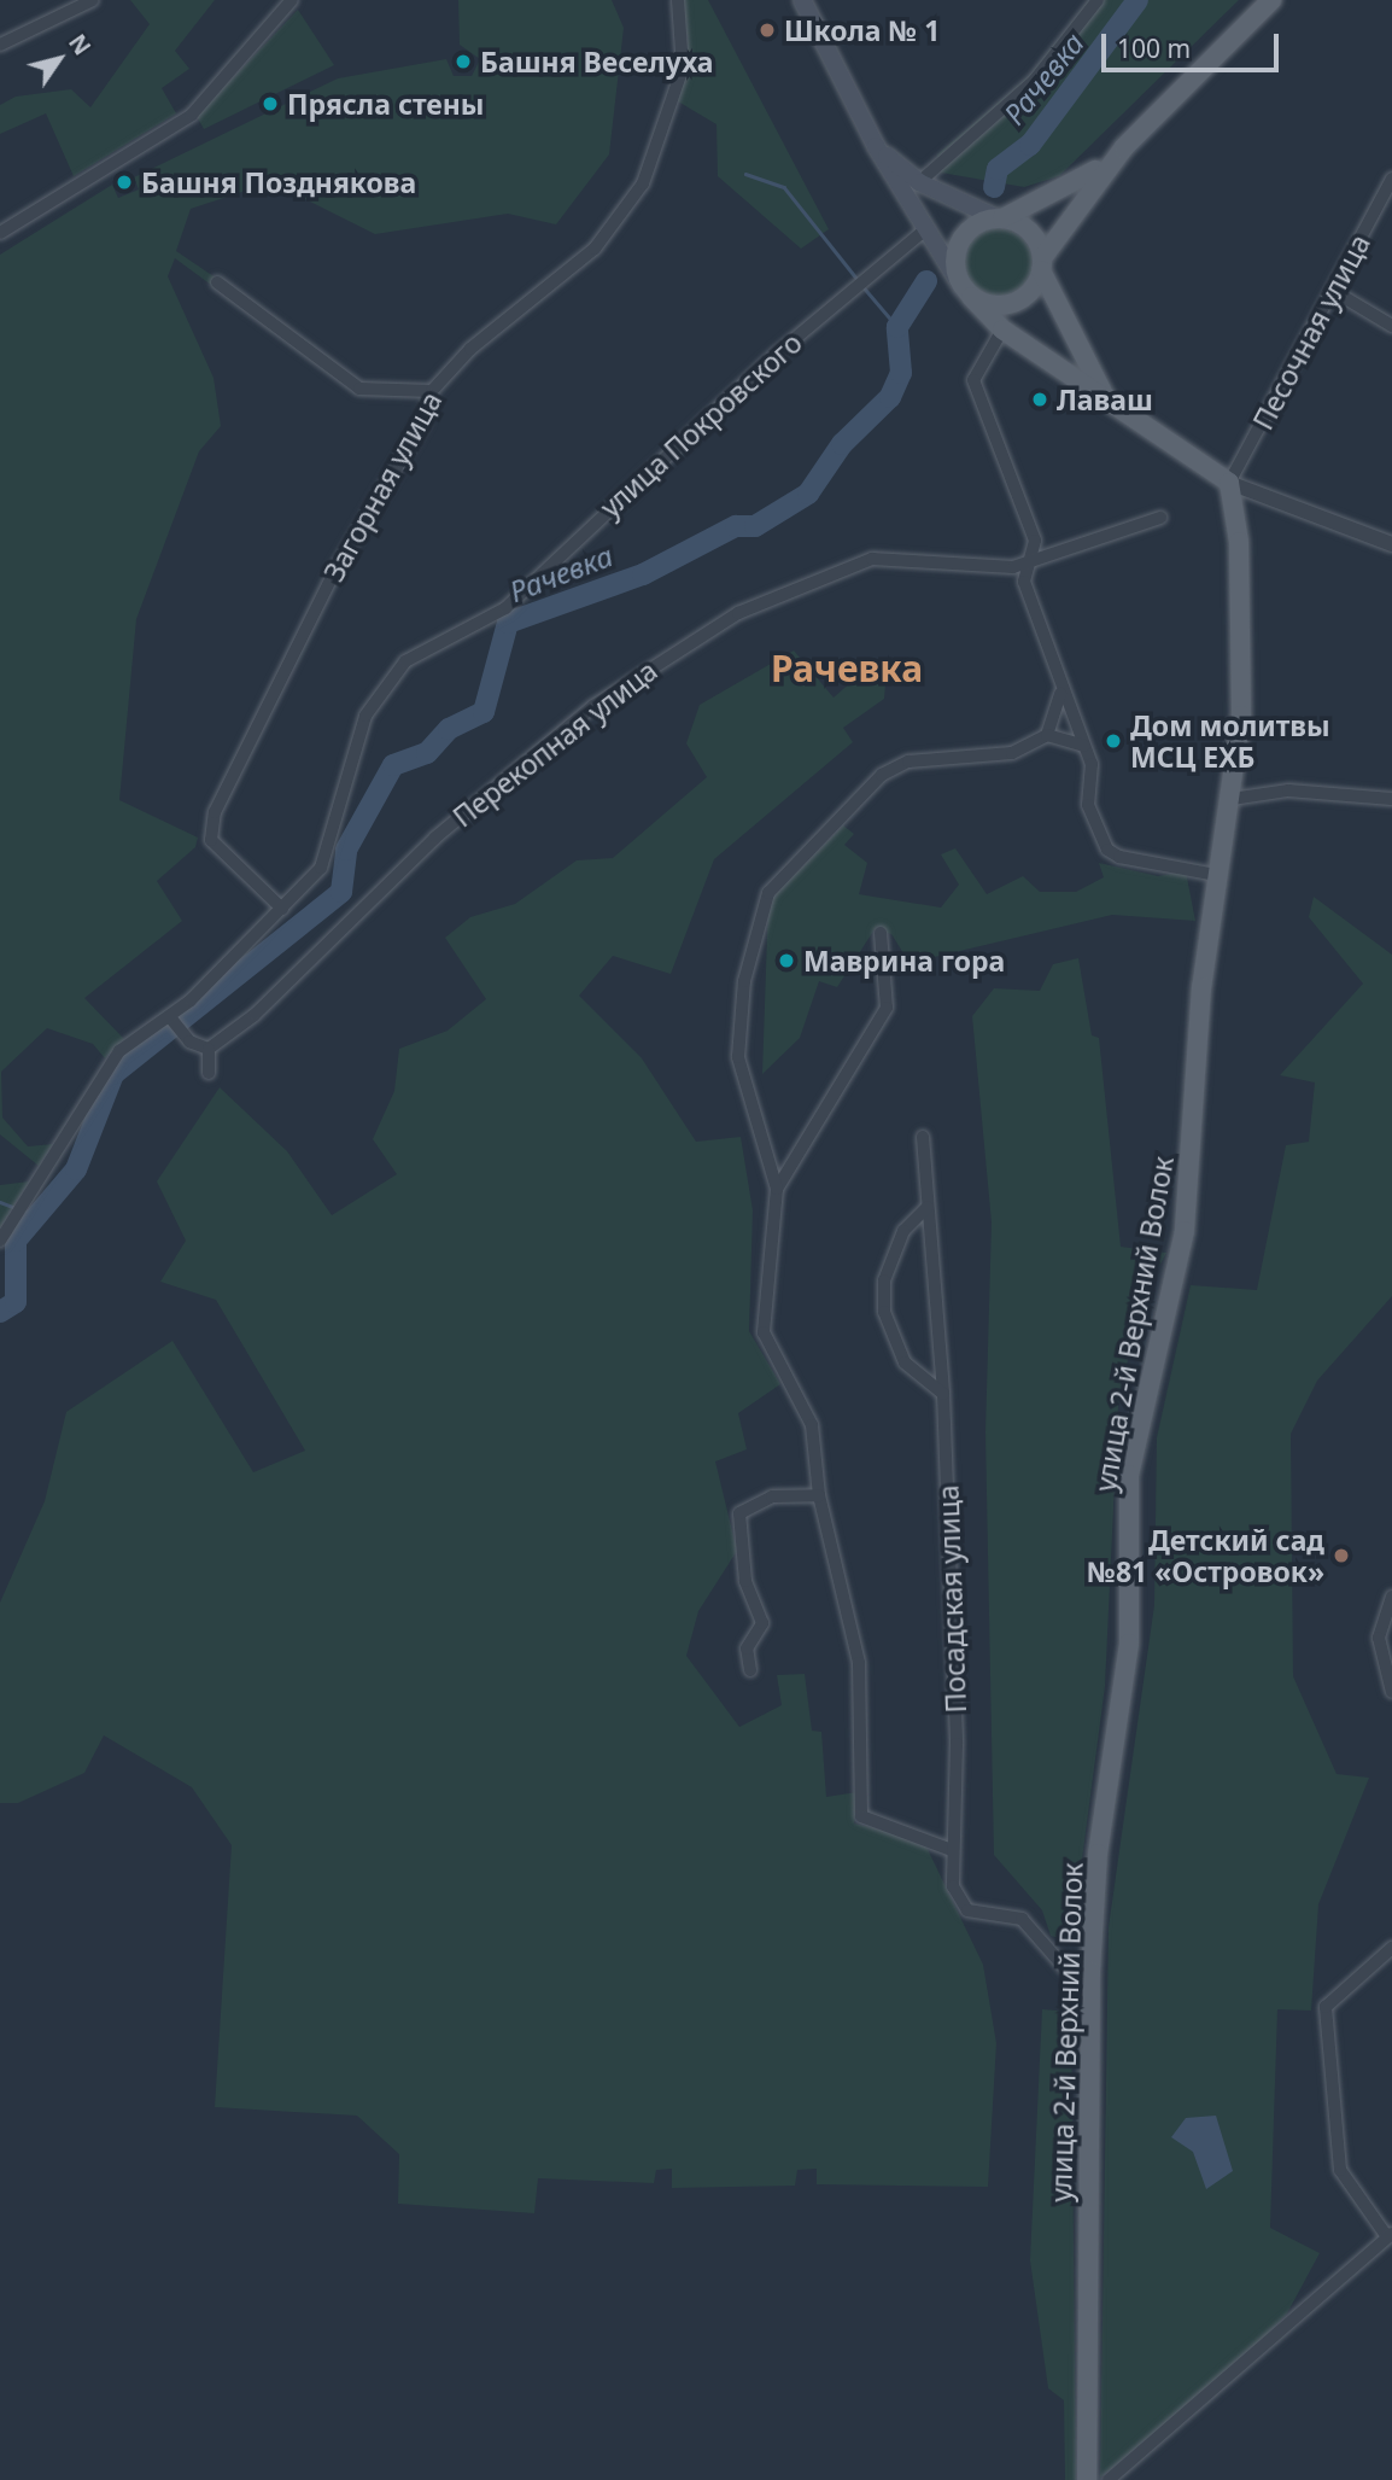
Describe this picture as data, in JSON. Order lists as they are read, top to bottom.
{
  "streets": {
    "main road": ["улица 2-й Верхний Волок"],
    "street": [
      "Песочная улица",
      "улица Покровского",
      "Загорная улица",
      "Перекопная улица",
      "Посадская улица"
    ]
  },
  "crossings": [
    ["Песочная улица", "улица 2-й Верхний Волок"],
    ["улица Покровского", "Загорная улица"],
    ["улица 2-й Верхний Волок", "Посадская улица"]
  ],
  "districts": ["Рачевка"],
  "water": ["Рачевка"],
  "places": [
    "Школа № 1",
    "Башня Веселуха",
    "Прясла стены",
    "Башня Позднякова",
    "Лаваш",
    "Дом молитвы МСЦ ЕХБ",
    "Маврина гора",
    "Детский сад №81 «Островок»"
  ],
  "scale_bar": "100 m",
  "north": "top right"
}
